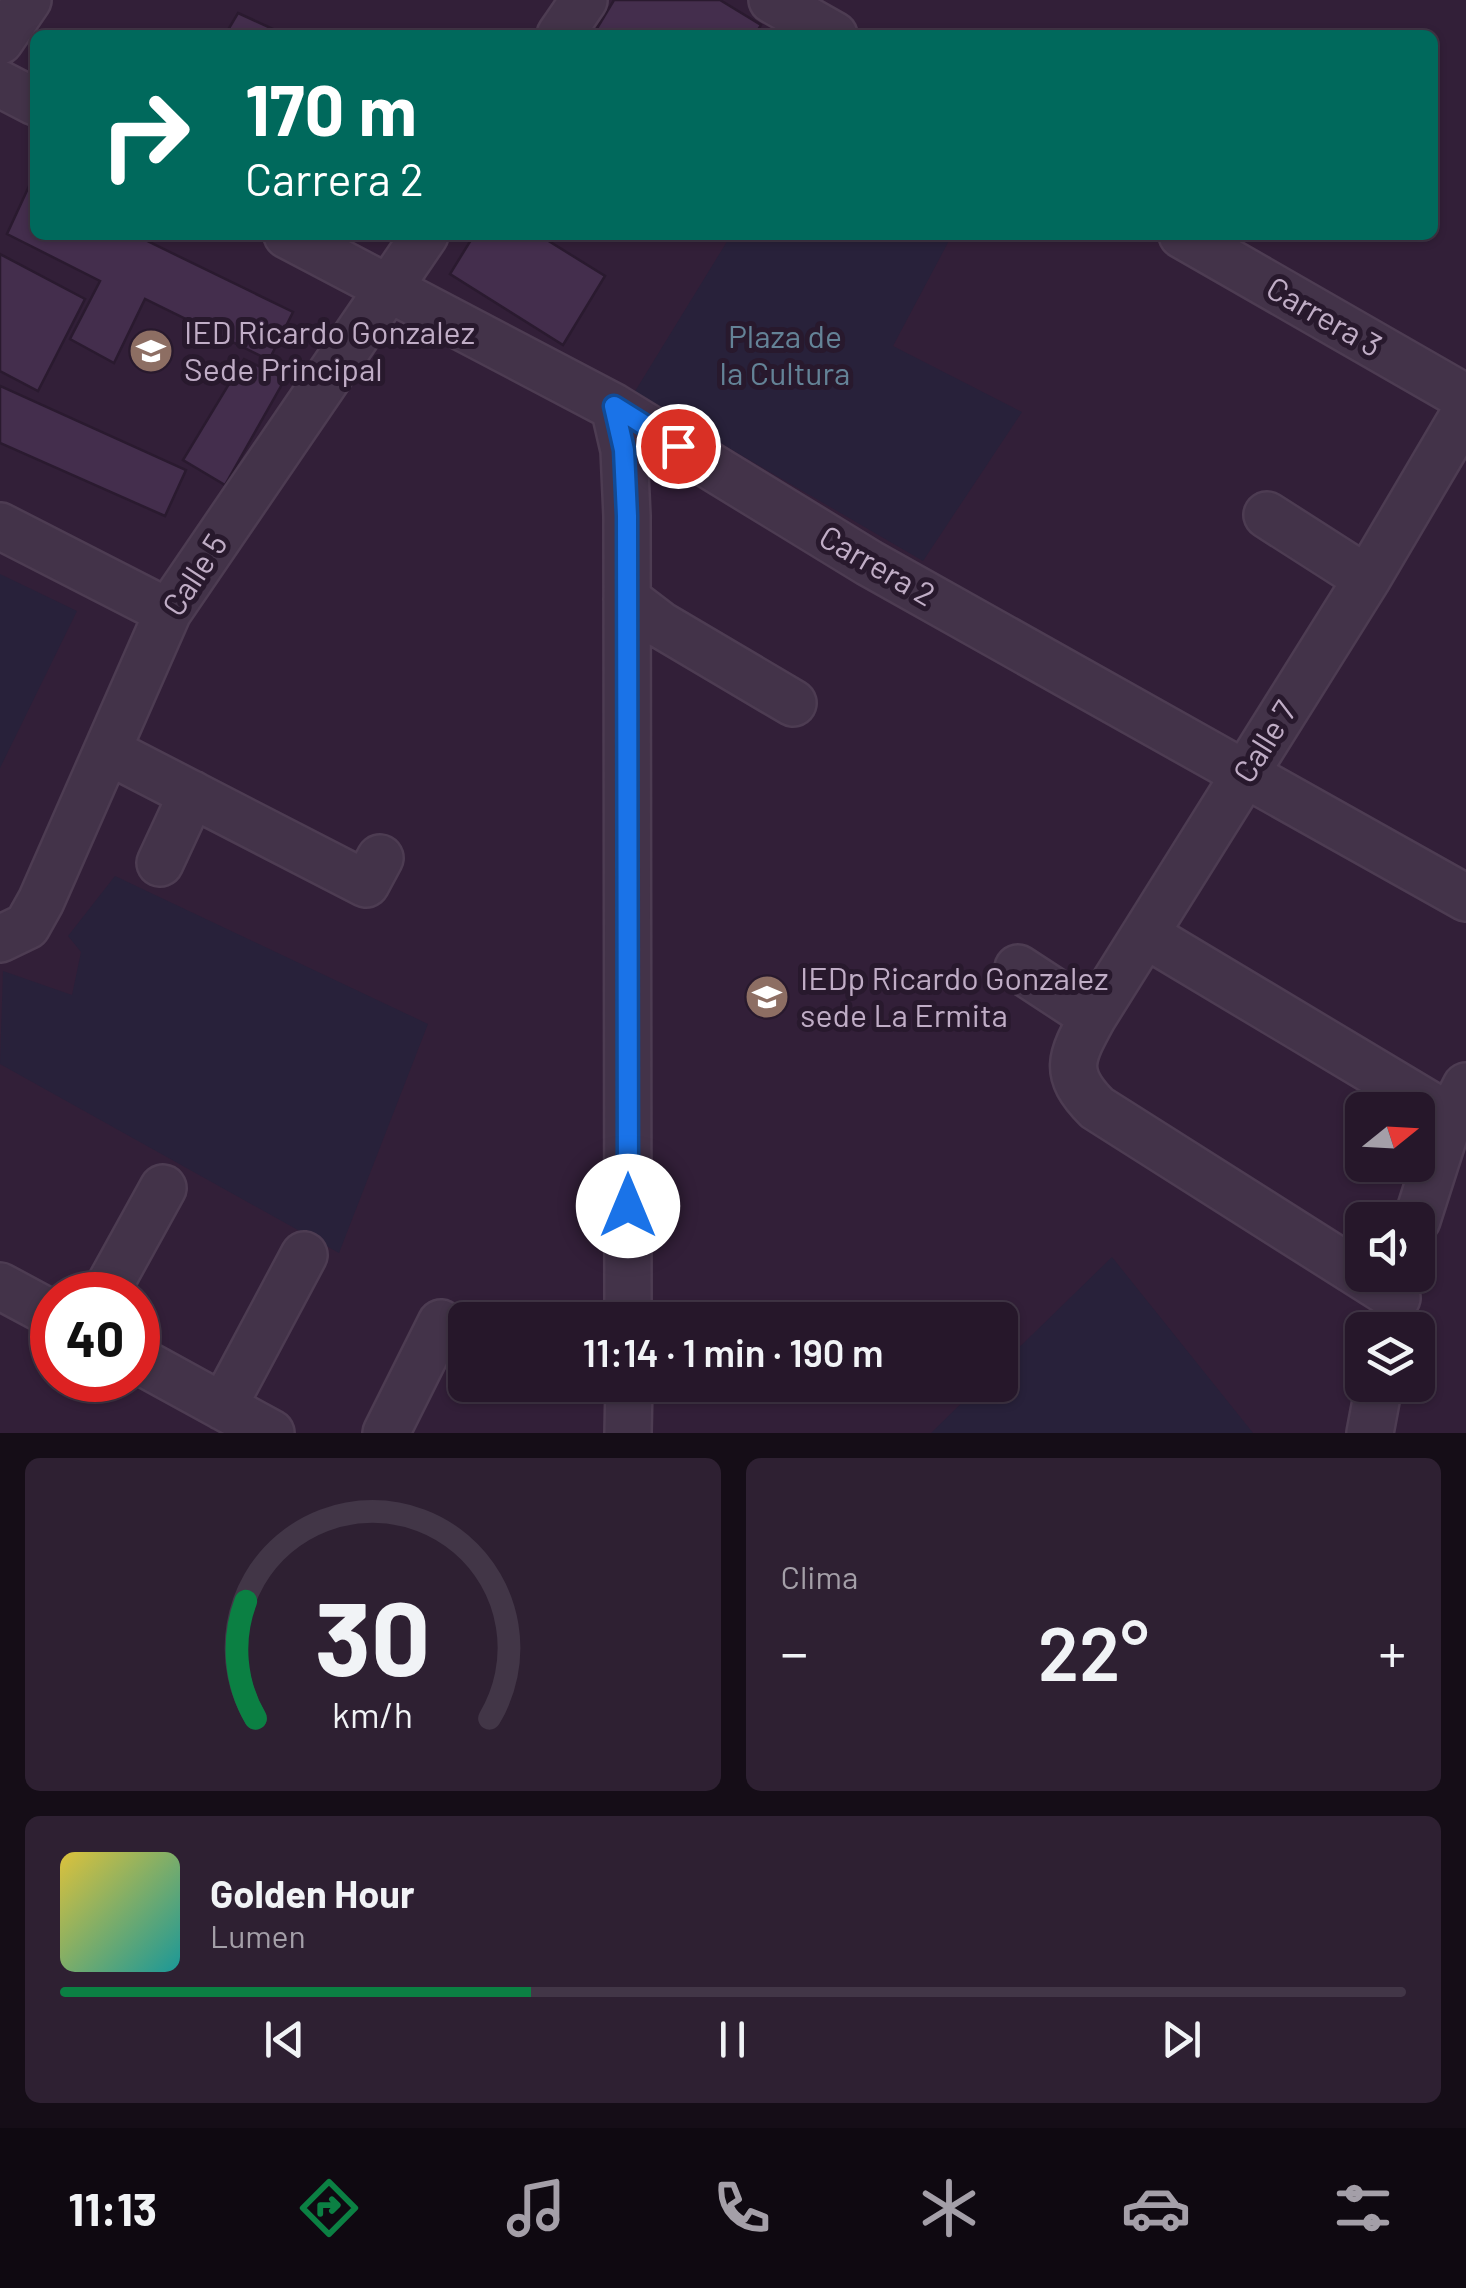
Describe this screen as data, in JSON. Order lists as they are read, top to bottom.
{
  "streets": {
    "street": [
      "Carrera 3",
      "Carrera 2",
      "Calle 5",
      "Calle 7"
    ]
  },
  "crossings": [
    ["Carrera 2", "Calle 5"],
    ["Carrera 2", "Calle 7"]
  ],
  "parks": ["Plaza de la Cultura"],
  "places": {
    "school or university": ["IED Ricardo Gonzalez Sede Principal", "IEDp Ricardo Gonzalez sede La Ermita"]
  },
  "north": "right",
  "page": {
    "turn": ["170 m", "Carrera 2"],
    "limit": "40",
    "trip": "11:14 · 1 min · 190 m",
    "tile": "Clima",
    "heat": ["−", "22°", "+"],
    "song": ["Golden Hour", "Lumen"],
    "tabs": "11:13",
    "gauge": ["30", "km/h"]
  }
}
